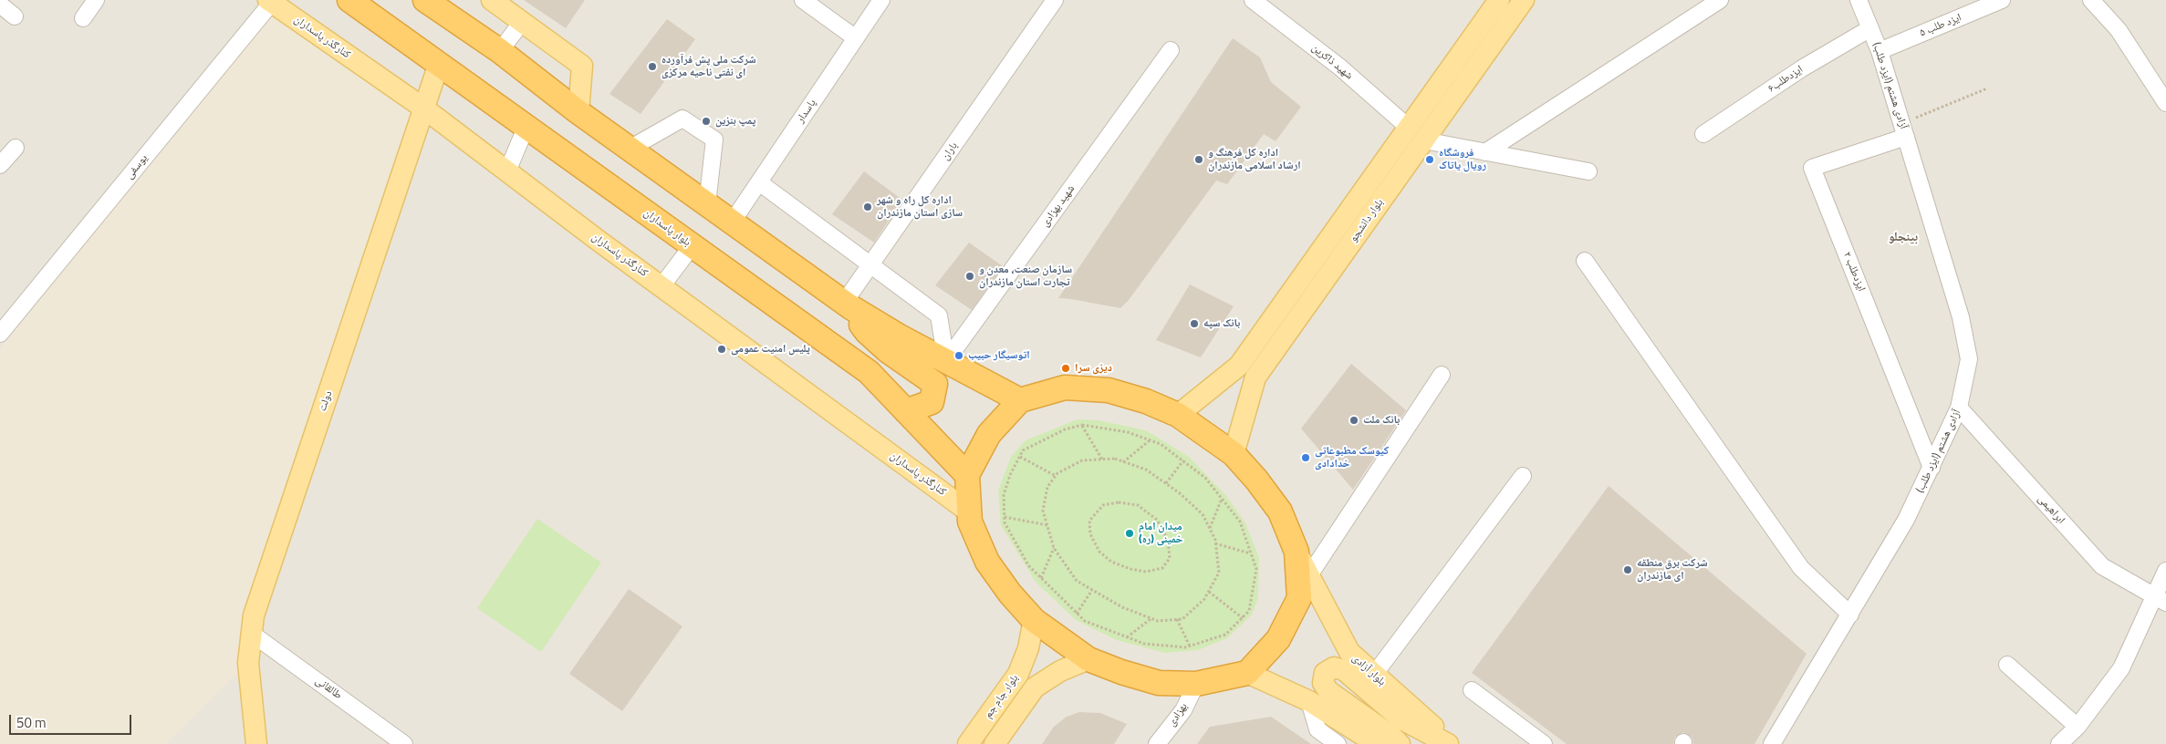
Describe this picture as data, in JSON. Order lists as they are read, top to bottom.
{
  "streets": {
    "highway": ["بلوار پاسداران"],
    "main road": [
      "کنارگذر پاسداران",
      "بلوار دانشجو",
      "دولت",
      "بلوار آزادی",
      "بلوار جام جم"
    ],
    "street": [
      "ايزد طلب ۵",
      "شهید ذاکرین",
      "ایزدطلب۶",
      "آزادی هشتم (ایزد طلب)",
      "پاسدار",
      "باران",
      "یوسفی",
      "شهید بهزادی",
      "ایزدطلب ۲",
      "ابراهیمی",
      "طالقانی",
      "بهزادی"
    ]
  },
  "crossings": [
    ["ايزد طلب ۵", "آزادی هشتم (ایزد طلب)"],
    ["کنارگذر پاسداران", "یوسفی"],
    ["کنارگذر پاسداران", "دولت"],
    ["شهید ذاکرین", "بلوار دانشجو"],
    ["ایزدطلب۶", "آزادی هشتم (ایزد طلب)"],
    ["آزادی هشتم (ایزد طلب)", "ایزدطلب ۲"],
    ["آزادی هشتم (ایزد طلب)", "ابراهیمی"],
    ["بلوار پاسداران", "دولت"],
    ["دولت", "طالقانی"]
  ],
  "districts": ["بینجلو"],
  "places": [
    "شرکت ملی پش فرآورده ای نفتی ناحیه مرکزی",
    "پمپ بنزین",
    "اداره کل فرهنگ و ارشاد اسلامی مازندران",
    "فروشگاه رویال یاتاک",
    "اداره کل راه و شهر سازی استان مازندران",
    "سازمان صنعت، معدن و تجارت استان مازندران",
    "بانک سپه",
    "پلیس امنیت عمومی",
    "اتوسیگار حبیب",
    "دیزی سرا",
    "بانک ملت",
    "کیوسک مطبوعاتی خدادادی",
    "میدان امام خمینی (ره)",
    "شرکت برق منطقه ای مازندران"
  ],
  "scale_bar": "50 m"
}
